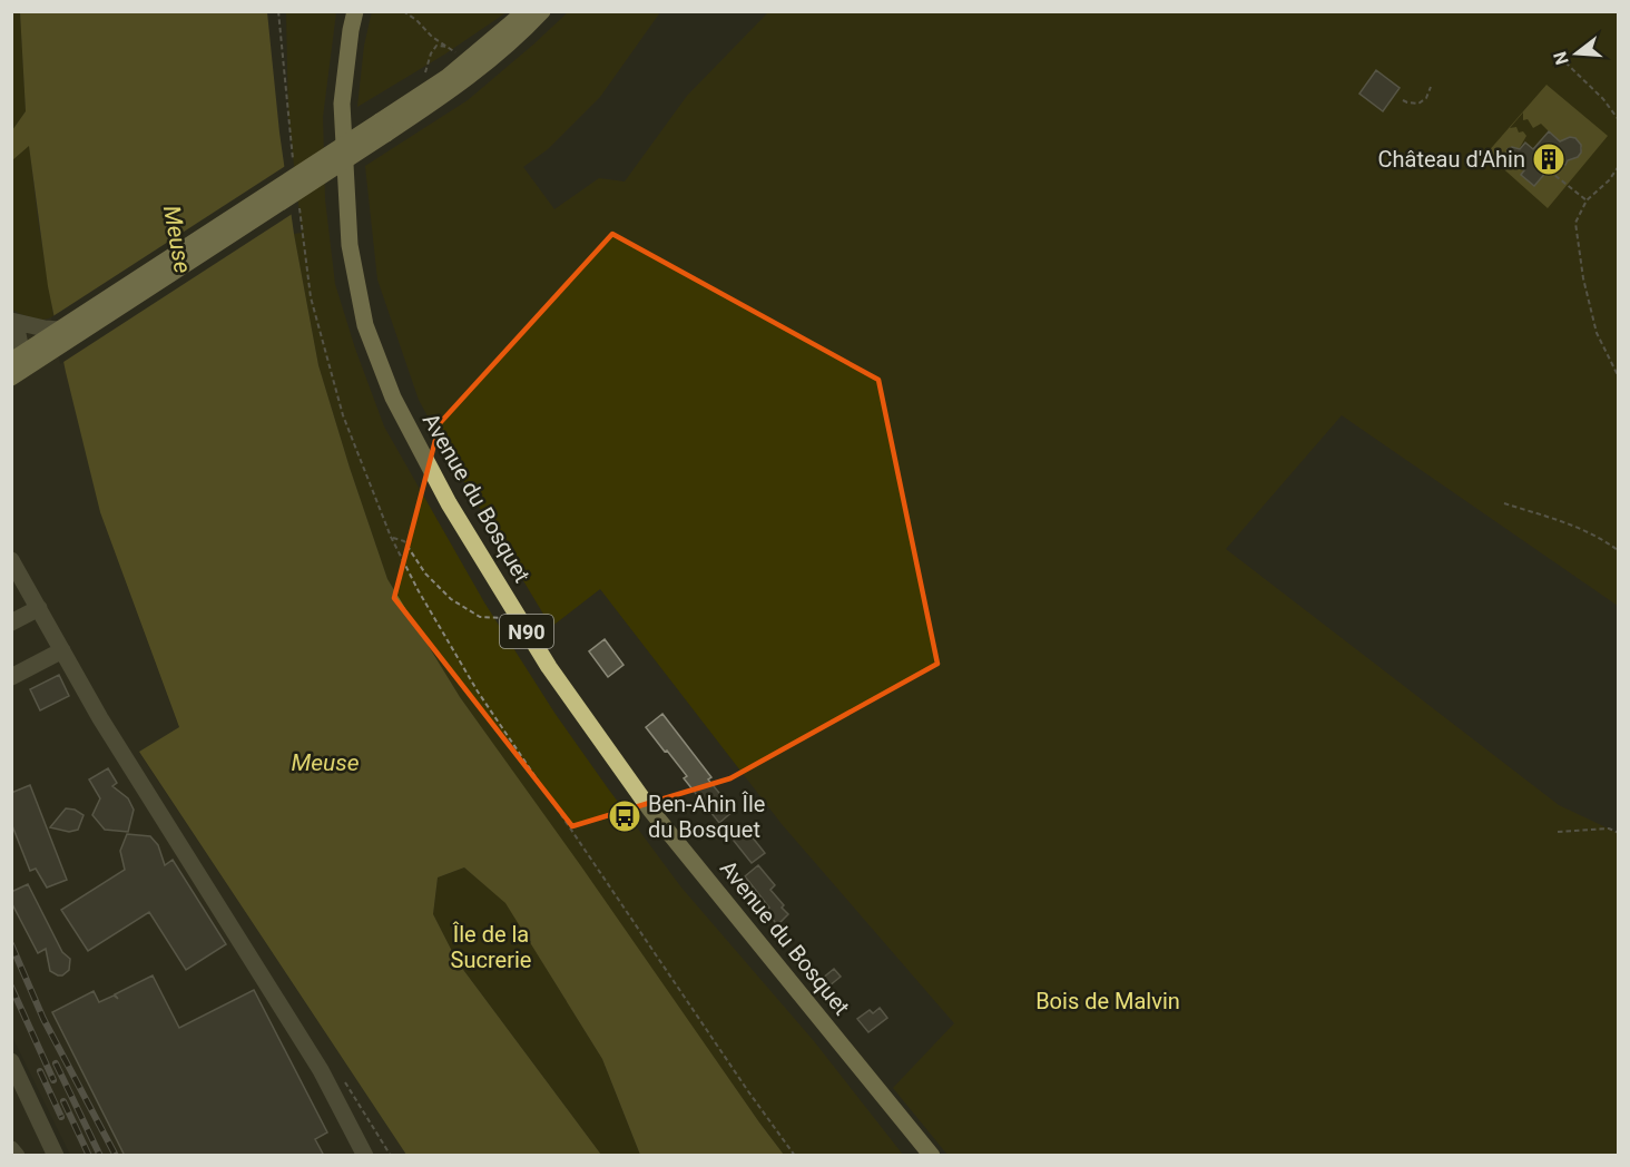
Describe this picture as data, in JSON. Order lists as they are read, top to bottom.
{
  "streets": {
    "main road": ["Avenue du Bosquet", "N90"]
  },
  "water": ["Meuse"],
  "parks": ["Île de la Sucrerie", "Bois de Malvin"],
  "places": {
    "building": ["Château d'Ahin"],
    "bus stop": ["Ben-Ahin Île du Bosquet"]
  },
  "north": "left"
}
